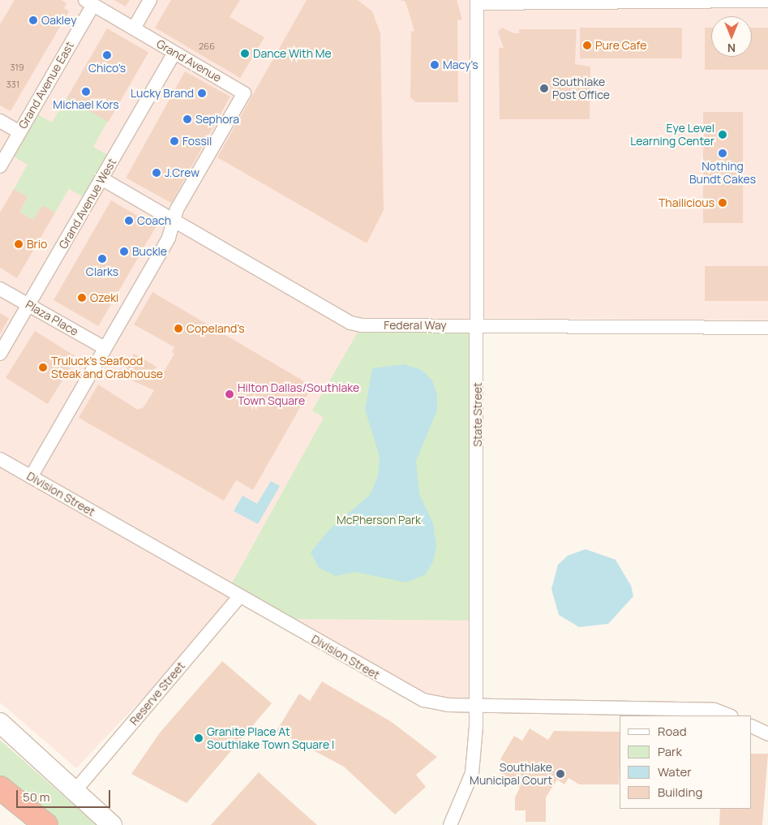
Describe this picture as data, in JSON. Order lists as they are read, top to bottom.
{
  "streets": {
    "street": [
      "Grand Avenue",
      "Grand Avenue East",
      "Grand Avenue West",
      "Plaza Place",
      "Federal Way",
      "State Street",
      "Division Street",
      "Reserve Street"
    ]
  },
  "crossings": [
    ["Grand Avenue", "Grand Avenue East"],
    ["Grand Avenue", "Grand Avenue West"],
    ["Grand Avenue", "Federal Way"],
    ["Grand Avenue West", "Plaza Place"],
    ["Grand Avenue West", "Federal Way"],
    ["Federal Way", "State Street"],
    ["State Street", "Division Street"],
    ["Division Street", "Reserve Street"]
  ],
  "parks": ["McPherson Park"],
  "places": [
    "Oakley",
    "Pure Cafe",
    "Dance With Me",
    "Chico's",
    "Macy's",
    "Southlake Post Office",
    "Michael Kors",
    "Lucky Brand",
    "Sephora",
    "Eye Level Learning Center",
    "Fossil",
    "Nothing Bundt Cakes",
    "J.Crew",
    "Thailicious",
    "Coach",
    "Brio",
    "Buckle",
    "Clarks",
    "Ozeki",
    "Copeland's",
    "Truluck's Seafood Steak and Crabhouse",
    "Hilton Dallas/Southlake Town Square",
    "Granite Place At Southlake Town Square I",
    "Southlake Municipal Court"
  ],
  "house_numbers": ["266", "319", "331"],
  "legend": [
    "Road",
    "Park",
    "Water",
    "Building"
  ],
  "scale_bar": "50 m",
  "north": "bottom"
}
